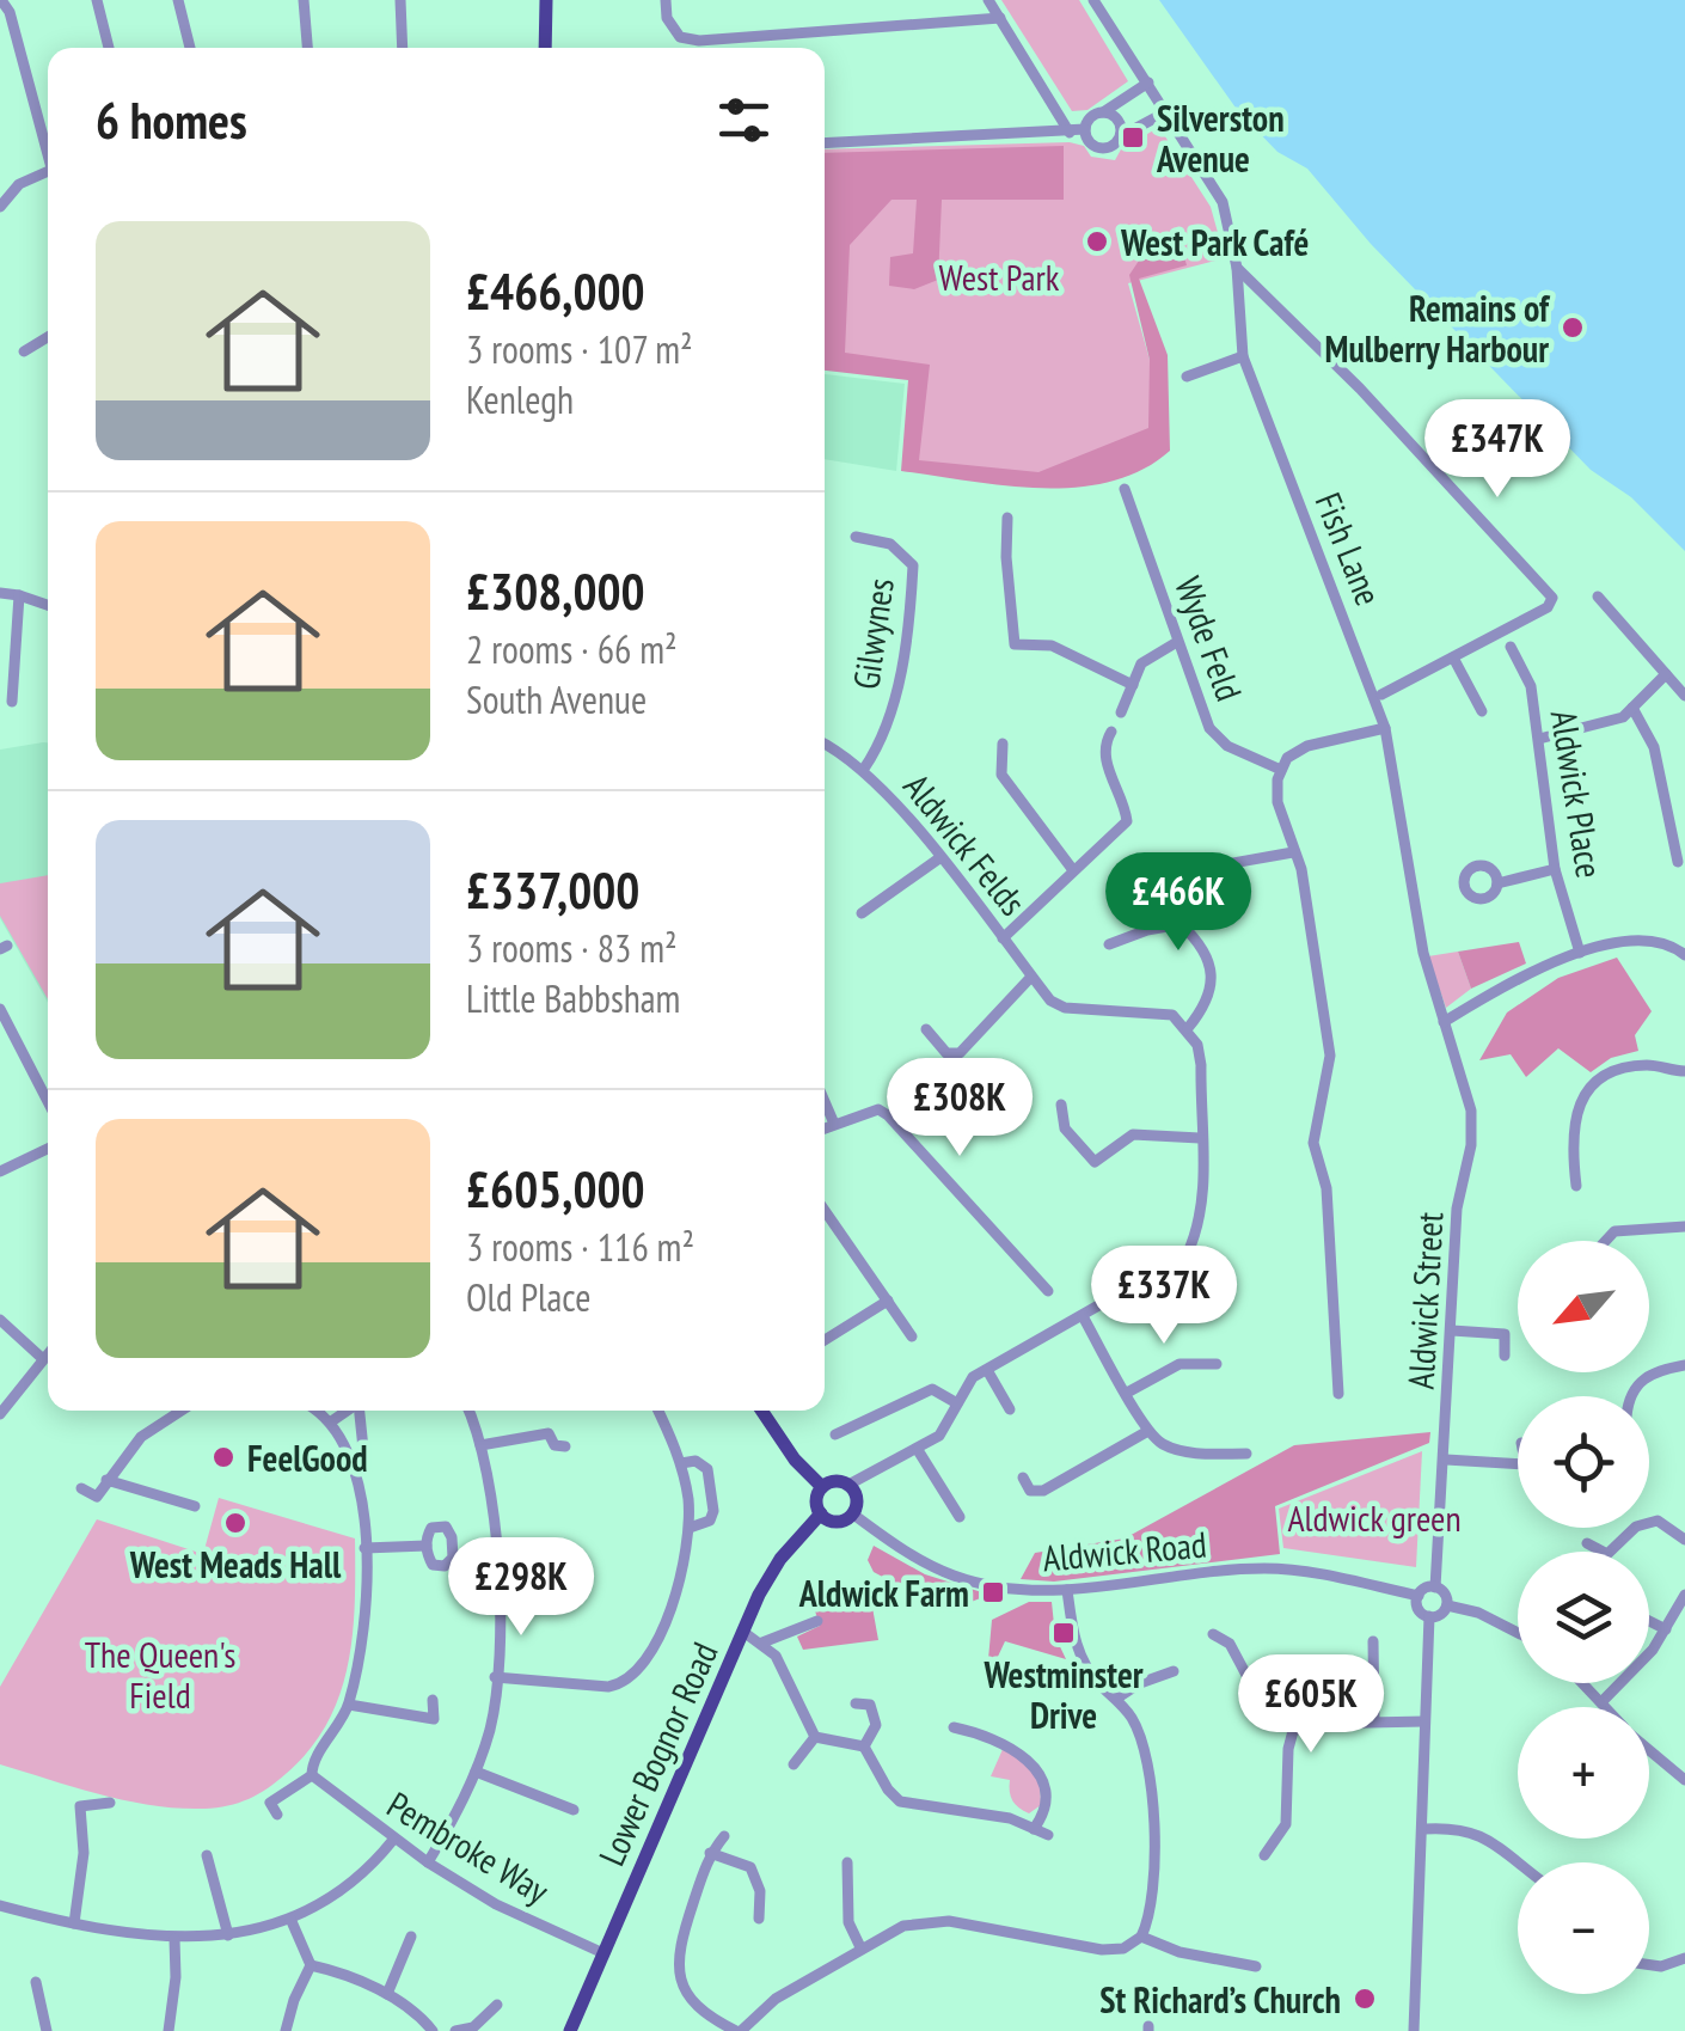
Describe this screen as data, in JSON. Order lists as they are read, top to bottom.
{
  "streets": {
    "main road": ["Lower Bognor Road"],
    "street": [
      "Fish Lane",
      "Gilwynes",
      "Wyde Feld",
      "Aldwick Place",
      "Aldwick Felds",
      "Aldwick Street",
      "Aldwick Road",
      "Pembroke Way"
    ]
  },
  "crossings": [
    ["Fish Lane", "Aldwick Street"],
    ["Gilwynes", "Aldwick Felds"],
    ["Aldwick Street", "Aldwick Road"],
    ["Aldwick Road", "Lower Bognor Road"],
    ["Lower Bognor Road", "Pembroke Way"]
  ],
  "parks": ["West Park", "Aldwick green", "The Queen's Field"],
  "places": {
    "transit": ["Silverston Avenue", "Aldwick Farm", "Westminster Drive"],
    "other": [
      "West Park Café",
      "Remains of Mulberry Harbour",
      "FeelGood",
      "West Meads Hall",
      "St Richard’s Church"
    ]
  },
  "north": "bottom left",
  "page": {
    "heading": "6 homes",
    "list": [
      {
        "name": "£466,000",
        "note": "3 rooms · 107 m² · Kenlegh"
      },
      {
        "name": "£308,000",
        "note": "2 rooms · 66 m² · South Avenue"
      },
      {
        "name": "£337,000",
        "note": "3 rooms · 83 m² · Little Babbsham"
      },
      {
        "name": "£605,000",
        "note": "3 rooms · 116 m² · Old Place"
      }
    ],
    "price": [
      "£347K",
      "£466K",
      "£308K",
      "£337K",
      "£298K",
      "£605K"
    ],
    "map_buttons": ["+", "−"]
  }
}
